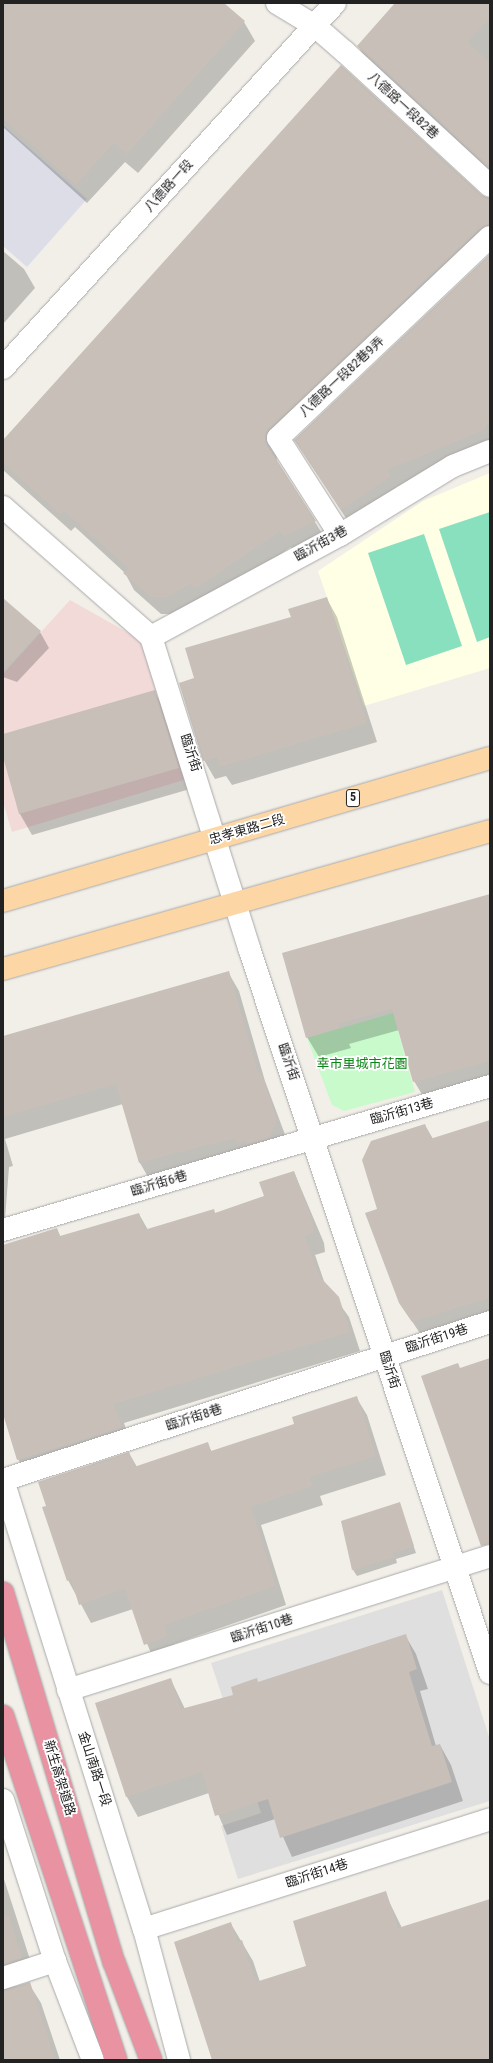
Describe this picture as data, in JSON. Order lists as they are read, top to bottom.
{
  "streets": {
    "highway": ["新生高架道路"],
    "main road": ["5", "忠孝東路二段"],
    "street": [
      "八德路一段82巷",
      "八德路一段",
      "八德路一段82巷9弄",
      "臨沂街3巷",
      "臨沂街",
      "臨沂街13巷",
      "臨沂街6巷",
      "臨沂街19巷",
      "臨沂街8巷",
      "臨沂街10巷",
      "金山南路一段",
      "臨沂街14巷"
    ]
  },
  "crossings": [
    ["八德路一段82巷", "八德路一段"],
    ["八德路一段82巷9弄", "臨沂街3巷"],
    ["臨沂街3巷", "臨沂街"],
    ["臨沂街", "忠孝東路二段"],
    ["臨沂街", "臨沂街13巷"],
    ["臨沂街", "臨沂街6巷"],
    ["臨沂街", "臨沂街19巷"],
    ["臨沂街", "臨沂街8巷"],
    ["臨沂街", "臨沂街10巷"],
    ["臨沂街13巷", "臨沂街6巷"],
    ["臨沂街19巷", "臨沂街8巷"],
    ["臨沂街8巷", "金山南路一段"],
    ["臨沂街10巷", "金山南路一段"],
    ["金山南路一段", "臨沂街14巷"]
  ],
  "parks": ["幸市里城市花園"]
}
